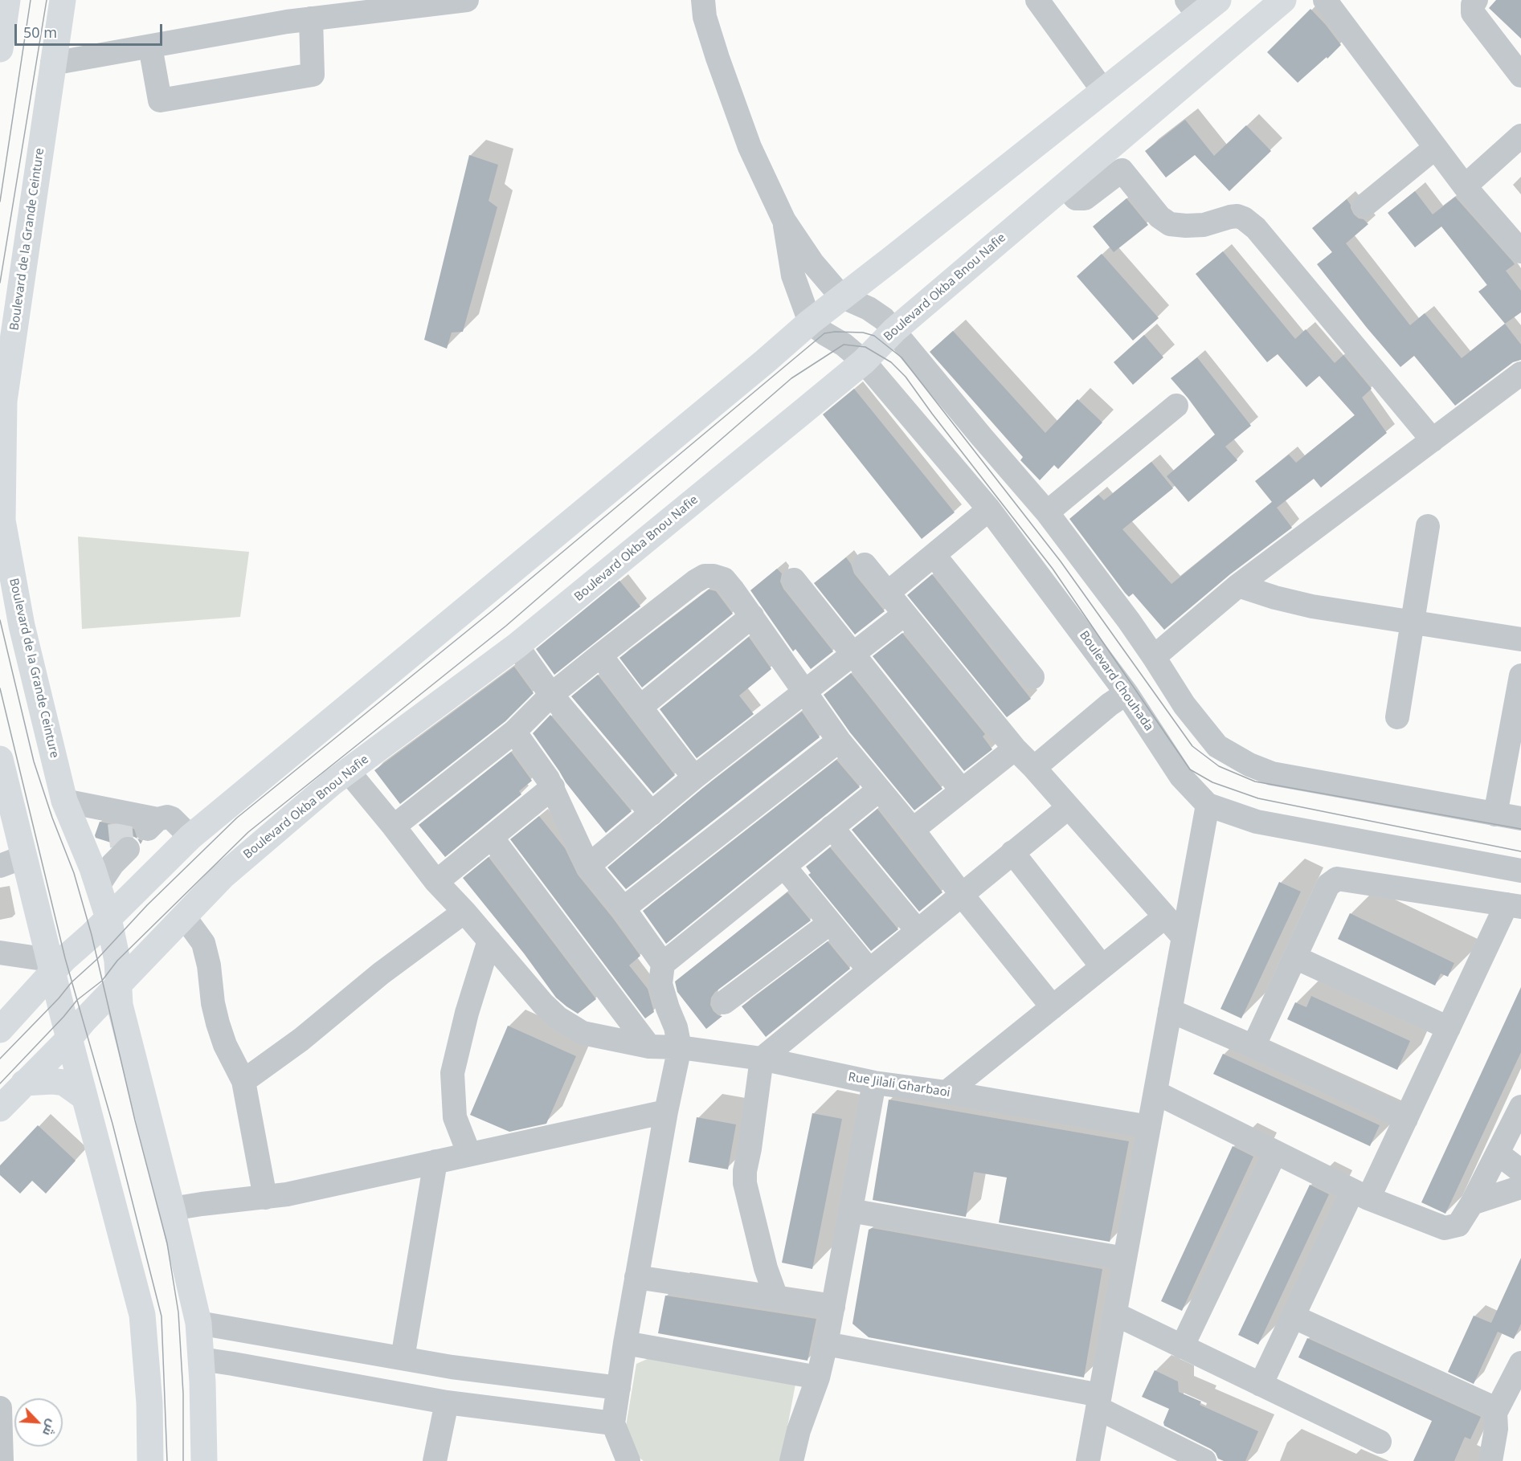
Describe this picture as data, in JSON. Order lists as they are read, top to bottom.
{
  "streets": {
    "main road": ["Boulevard de la Grande Ceinture", "Boulevard Okba Bnou Nafie"],
    "street": ["Boulevard Chouhada", "Rue Jilali Gharbaoi"]
  },
  "crossings": [
    ["Boulevard de la Grande Ceinture", "Boulevard Okba Bnou Nafie"],
    ["Boulevard Okba Bnou Nafie", "Boulevard Chouhada"],
    ["Boulevard Okba Bnou Nafie", "Rue Jilali Gharbaoi"]
  ],
  "scale_bar": "50 m",
  "north": "bottom right"
}
